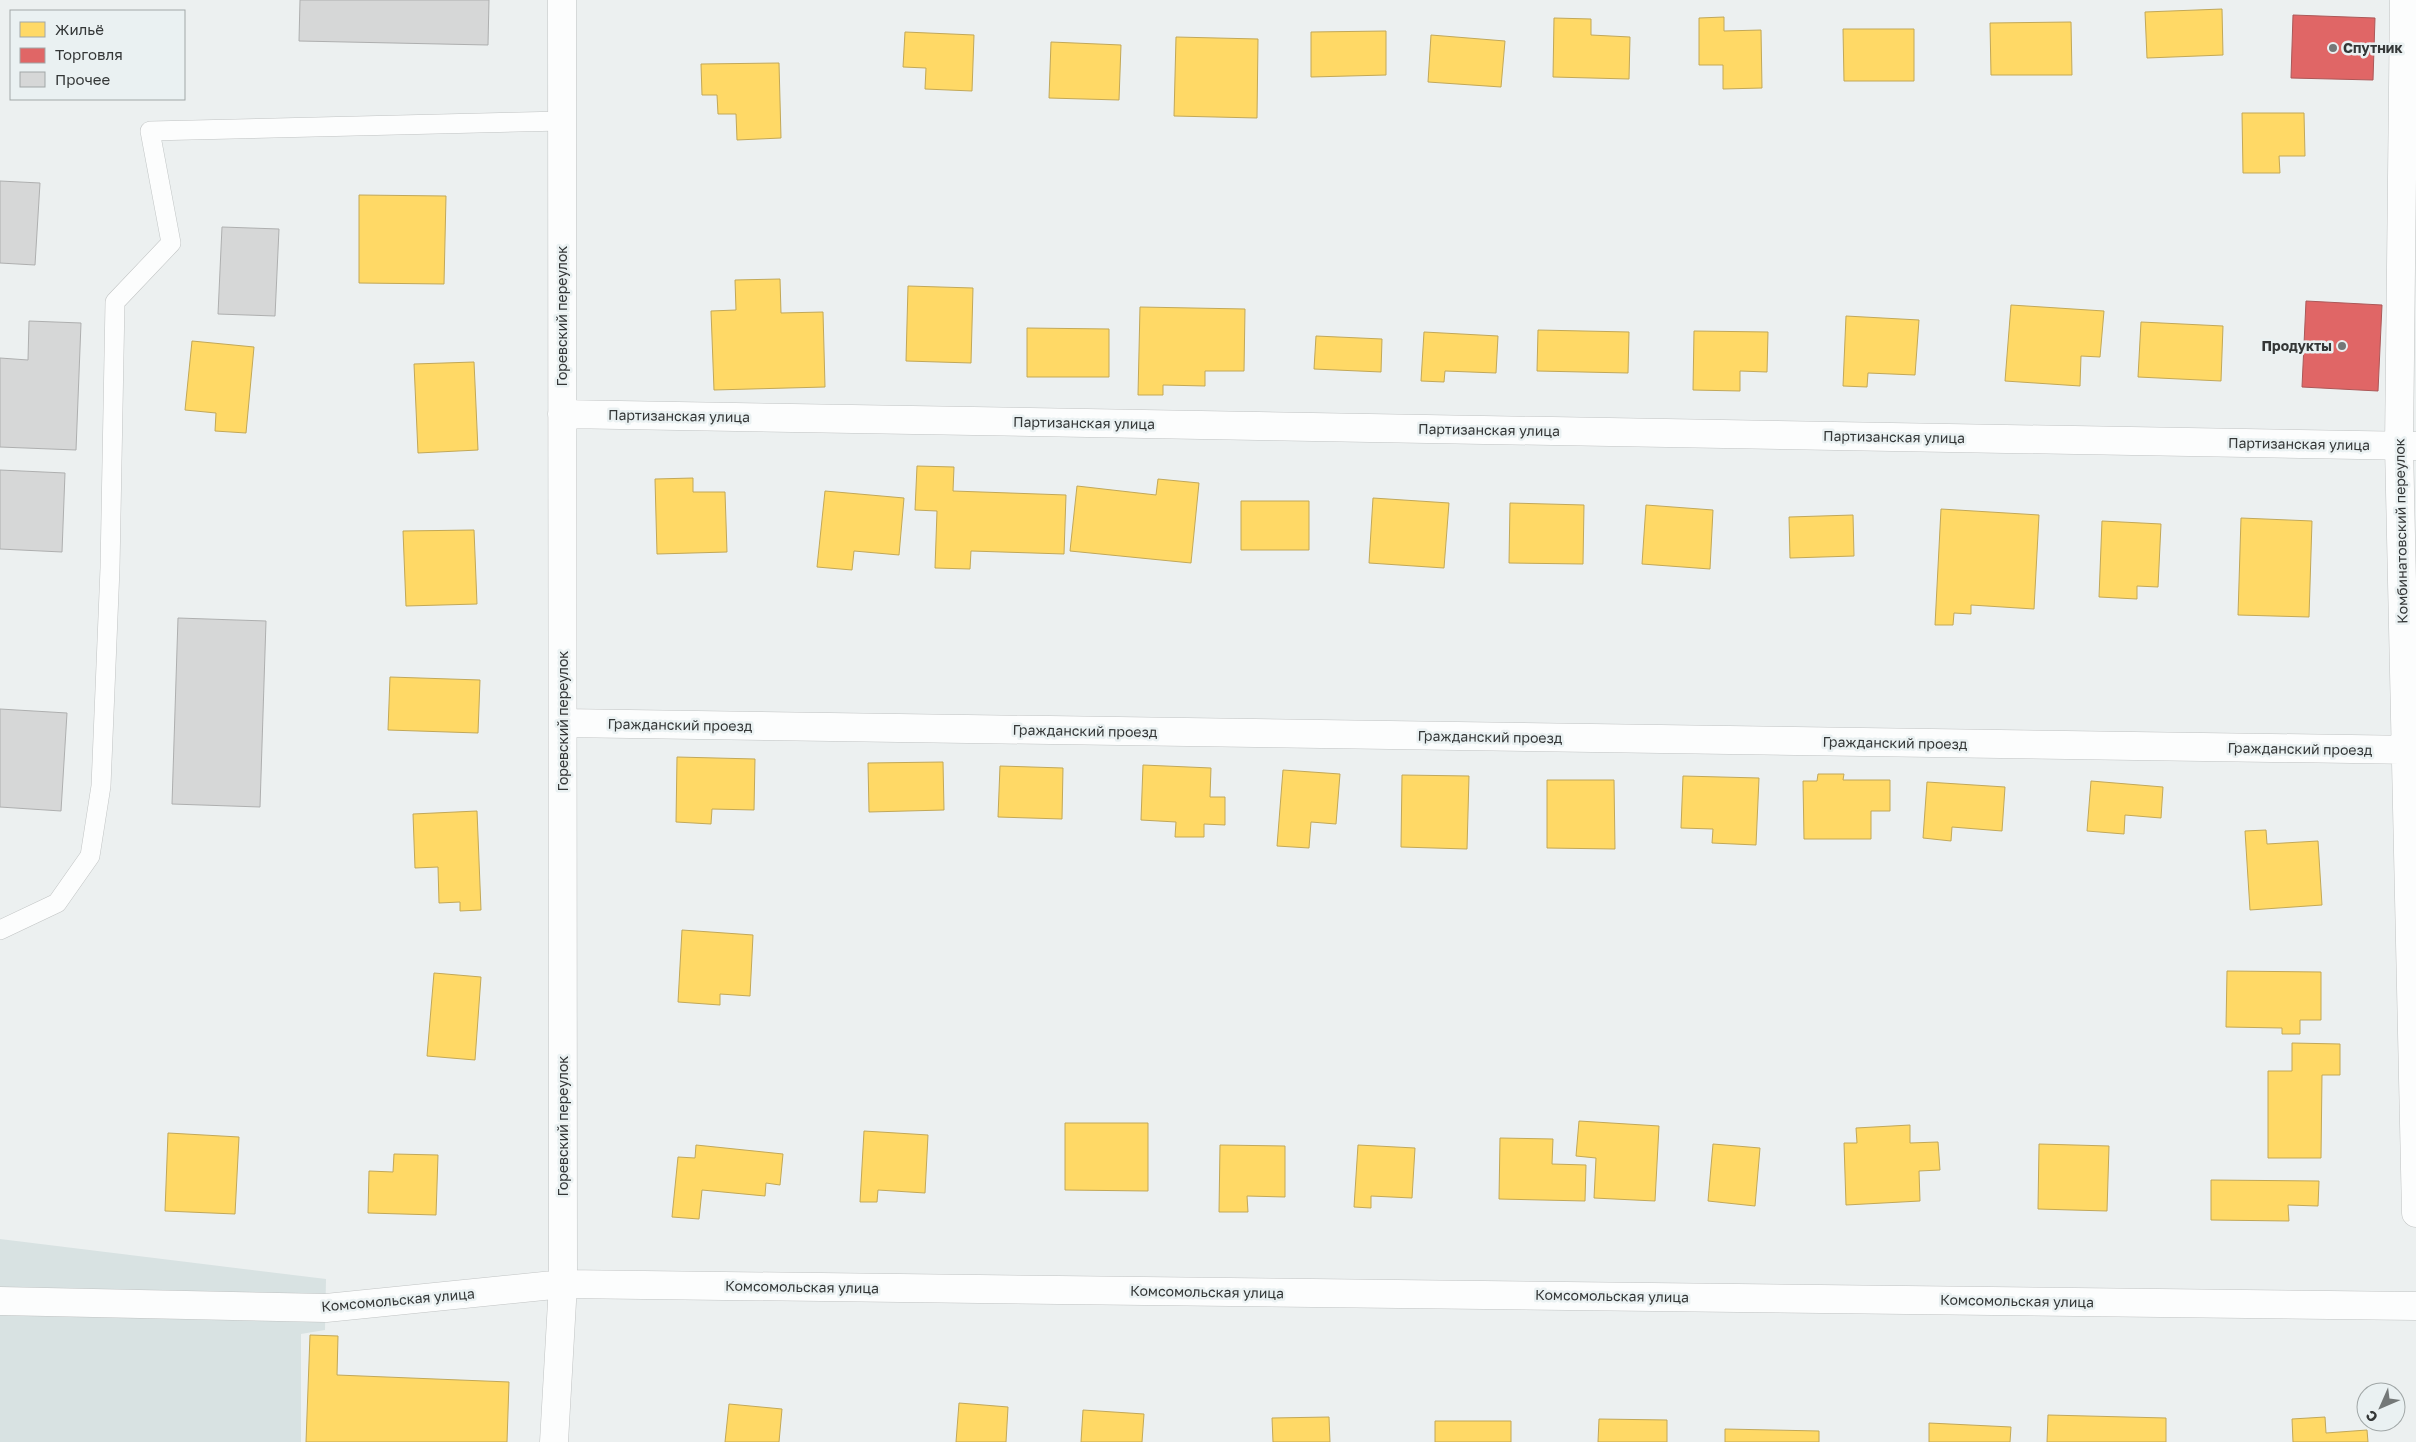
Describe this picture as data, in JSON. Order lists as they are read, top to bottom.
{
  "streets": {
    "street": [
      "Горевский переулок",
      "Партизанская улица",
      "Комбинатовский переулок",
      "Гражданский проезд",
      "Комсомольская улица"
    ]
  },
  "crossings": [
    ["Горевский переулок", "Партизанская улица"],
    ["Горевский переулок", "Гражданский проезд"],
    ["Горевский переулок", "Комсомольская улица"],
    ["Партизанская улица", "Комбинатовский переулок"],
    ["Комбинатовский переулок", "Гражданский проезд"]
  ],
  "places": ["Спутник", "Продукты"],
  "legend": ["Жильё", "Торговля", "Прочее"],
  "north": "bottom left"
}
